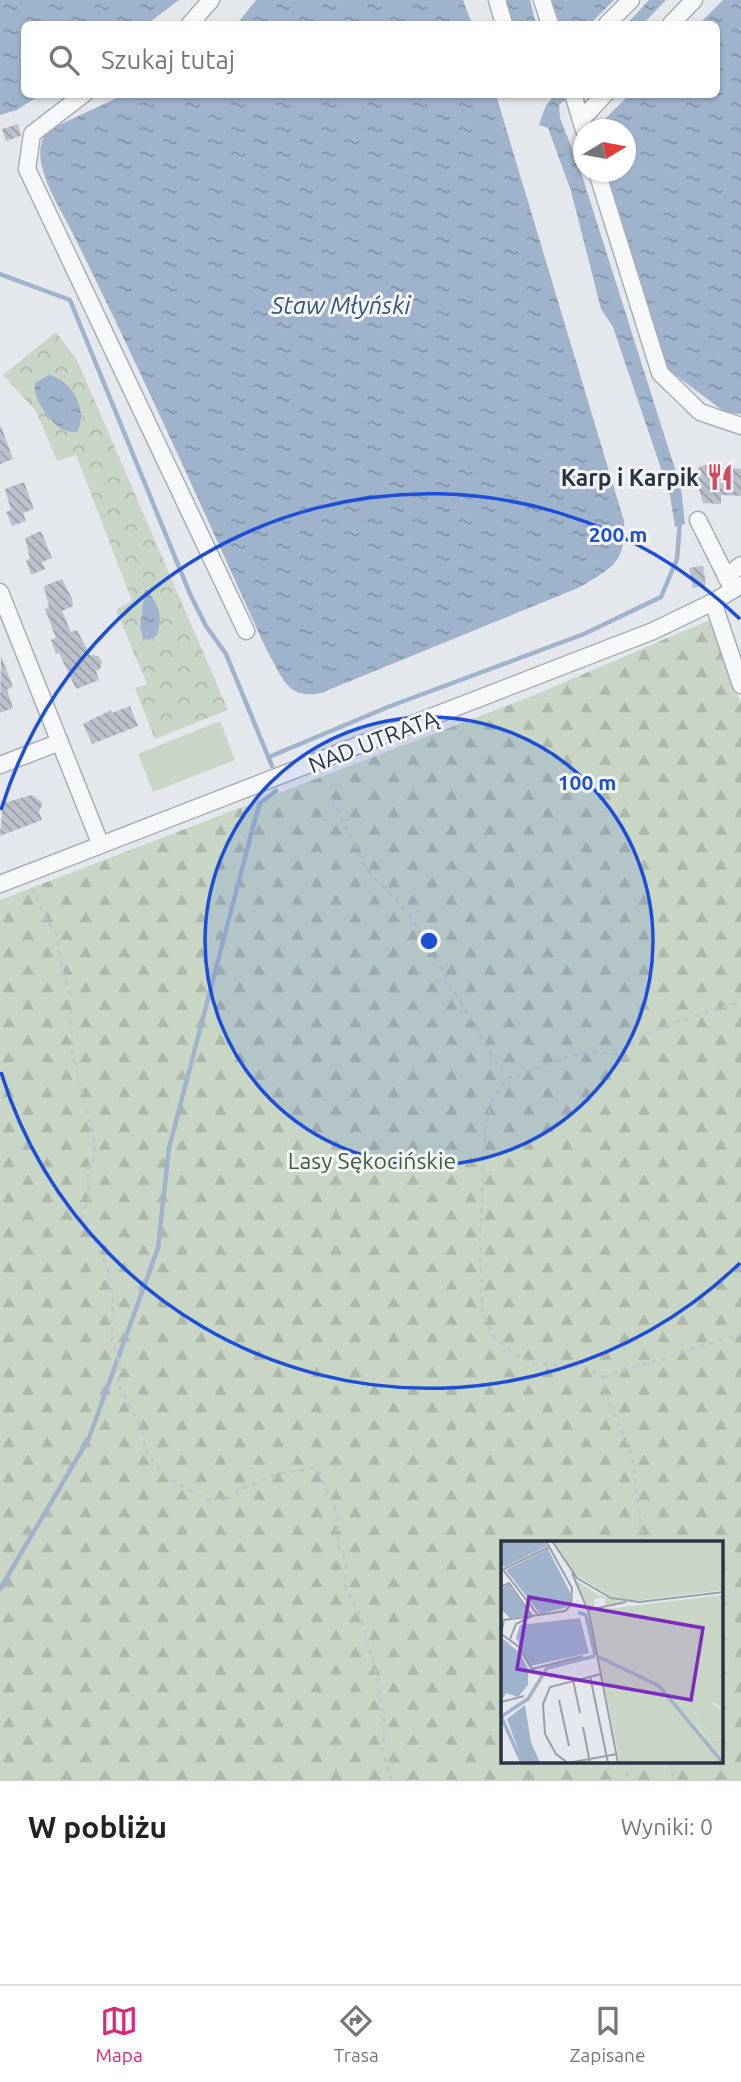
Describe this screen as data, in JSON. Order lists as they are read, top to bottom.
{
  "streets": {
    "street": ["NAD UTRATĄ"]
  },
  "water": ["Staw Młyński"],
  "parks": ["Lasy Sękocińskie"],
  "places": {
    "restaurant": ["Karp i Karpik"]
  },
  "north": "right",
  "page": {
    "search": "Szukaj tutaj",
    "heading": ["W pobliżu", "Wyniki: 0"],
    "nav": ["Mapa", "Trasa", "Zapisane"]
  },
  "rings": ["200 m", "100 m"]
}
